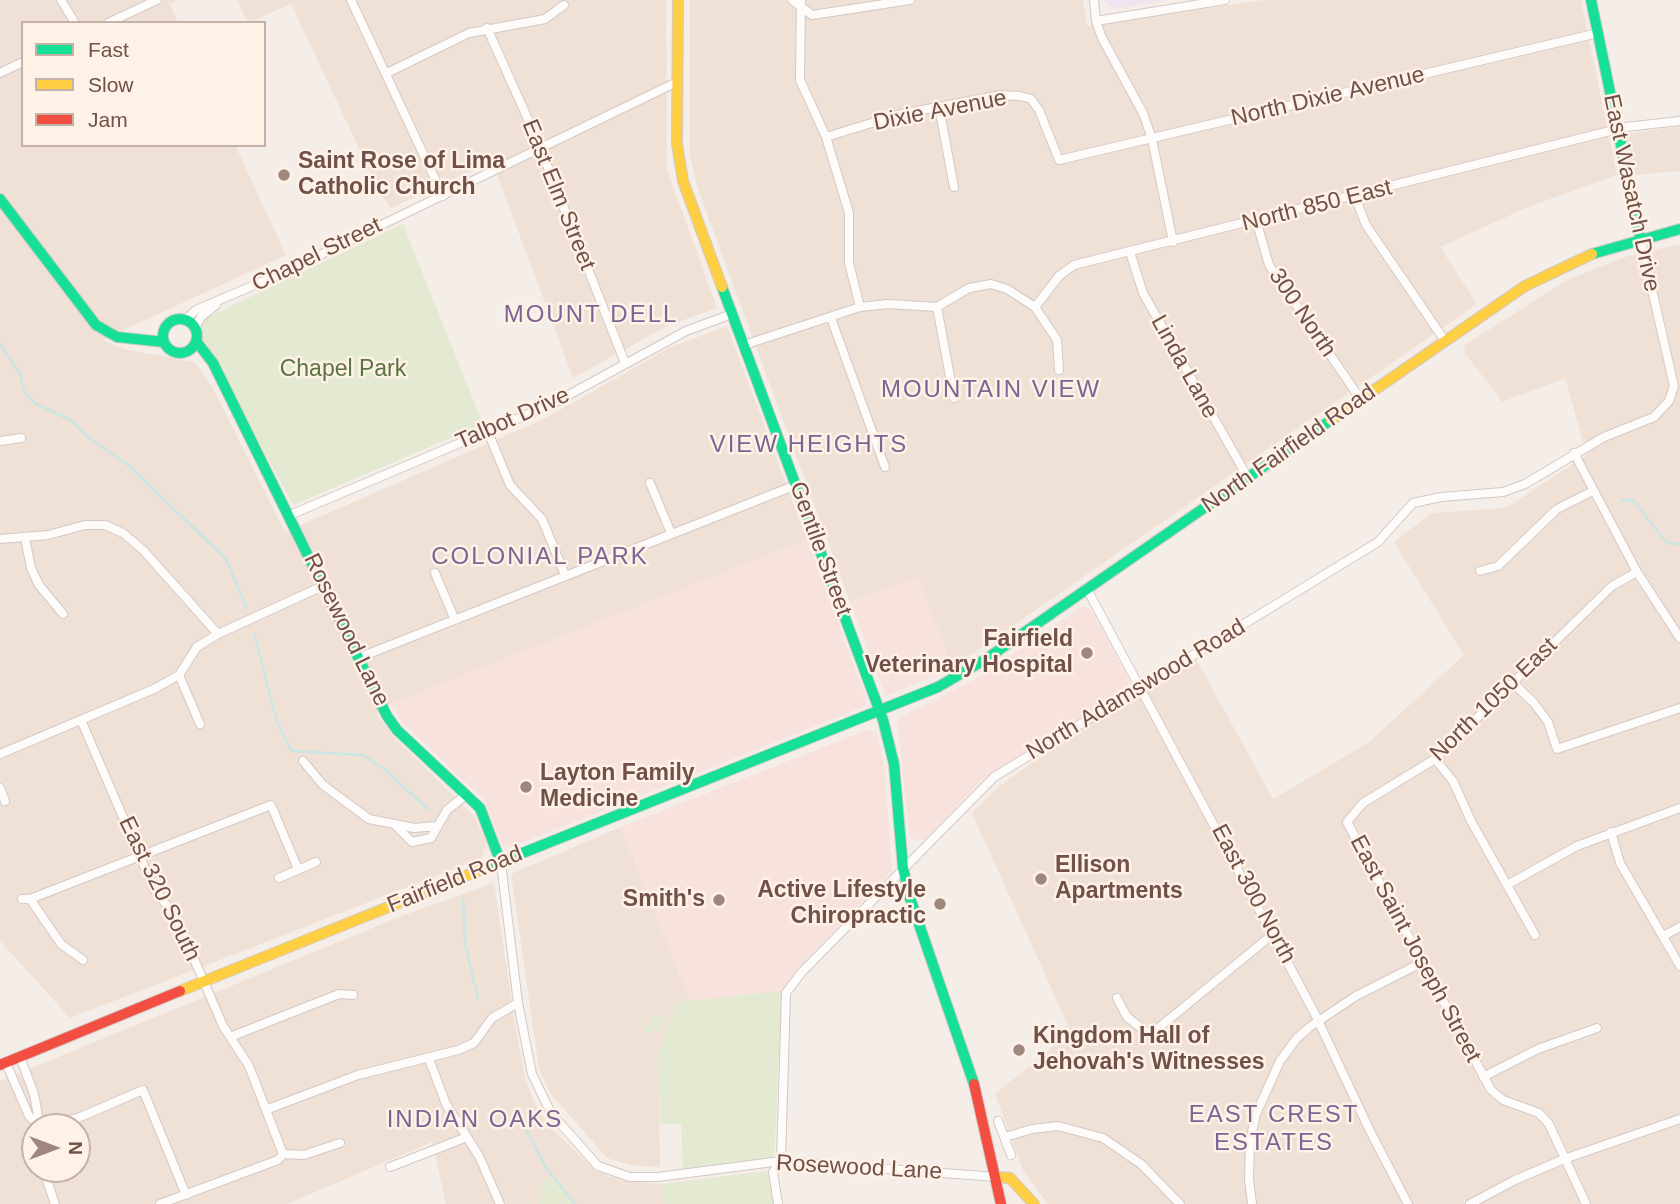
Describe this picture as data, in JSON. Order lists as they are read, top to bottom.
{
  "streets": {
    "street": [
      "North Dixie Avenue",
      "Dixie Avenue",
      "East Wasatch Drive",
      "East Elm Street",
      "North 850 East",
      "Chapel Street",
      "300 North",
      "Linda Lane",
      "Talbot Drive",
      "North Fairfield Road",
      "Gentile Street",
      "Rosewood Lane",
      "North Adamswood Road",
      "North 1050 East",
      "Fairfield Road",
      "East 320 South",
      "East 300 North",
      "East Saint Joseph Street"
    ]
  },
  "crossings": [
    ["North Dixie Avenue", "Dixie Avenue"],
    ["North Dixie Avenue", "East Wasatch Drive"],
    ["East Wasatch Drive", "North 850 East"],
    ["East Wasatch Drive", "North Fairfield Road"],
    ["East Wasatch Drive", "North Adamswood Road"],
    ["East Elm Street", "Chapel Street"],
    ["East Elm Street", "Talbot Drive"],
    ["North 850 East", "300 North"],
    ["North 850 East", "Linda Lane"],
    ["Chapel Street", "Gentile Street"],
    ["Chapel Street", "Rosewood Lane"],
    ["300 North", "North Fairfield Road"],
    ["Linda Lane", "North Fairfield Road"],
    ["Talbot Drive", "Gentile Street"],
    ["Talbot Drive", "Rosewood Lane"],
    ["North Fairfield Road", "Fairfield Road"],
    ["North Fairfield Road", "East 300 North"],
    ["Gentile Street", "Rosewood Lane"],
    ["Gentile Street", "North Adamswood Road"],
    ["Gentile Street", "Fairfield Road"],
    ["Rosewood Lane", "North Adamswood Road"],
    ["Rosewood Lane", "Fairfield Road"],
    ["North Adamswood Road", "East 300 North"],
    ["North 1050 East", "East Saint Joseph Street"],
    ["Fairfield Road", "East 320 South"]
  ],
  "districts": [
    "MOUNT DELL",
    "MOUNTAIN VIEW",
    "VIEW HEIGHTS",
    "COLONIAL PARK",
    "EAST CREST ESTATES",
    "INDIAN OAKS"
  ],
  "parks": ["Chapel Park"],
  "places": [
    "Saint Rose of Lima Catholic Church",
    "Fairfield Veterinary Hospital",
    "Layton Family Medicine",
    "Ellison Apartments",
    "Smith's",
    "Active Lifestyle Chiropractic",
    "Kingdom Hall of Jehovah's Witnesses"
  ],
  "legend": ["Fast", "Slow", "Jam"],
  "north": "right"
}
